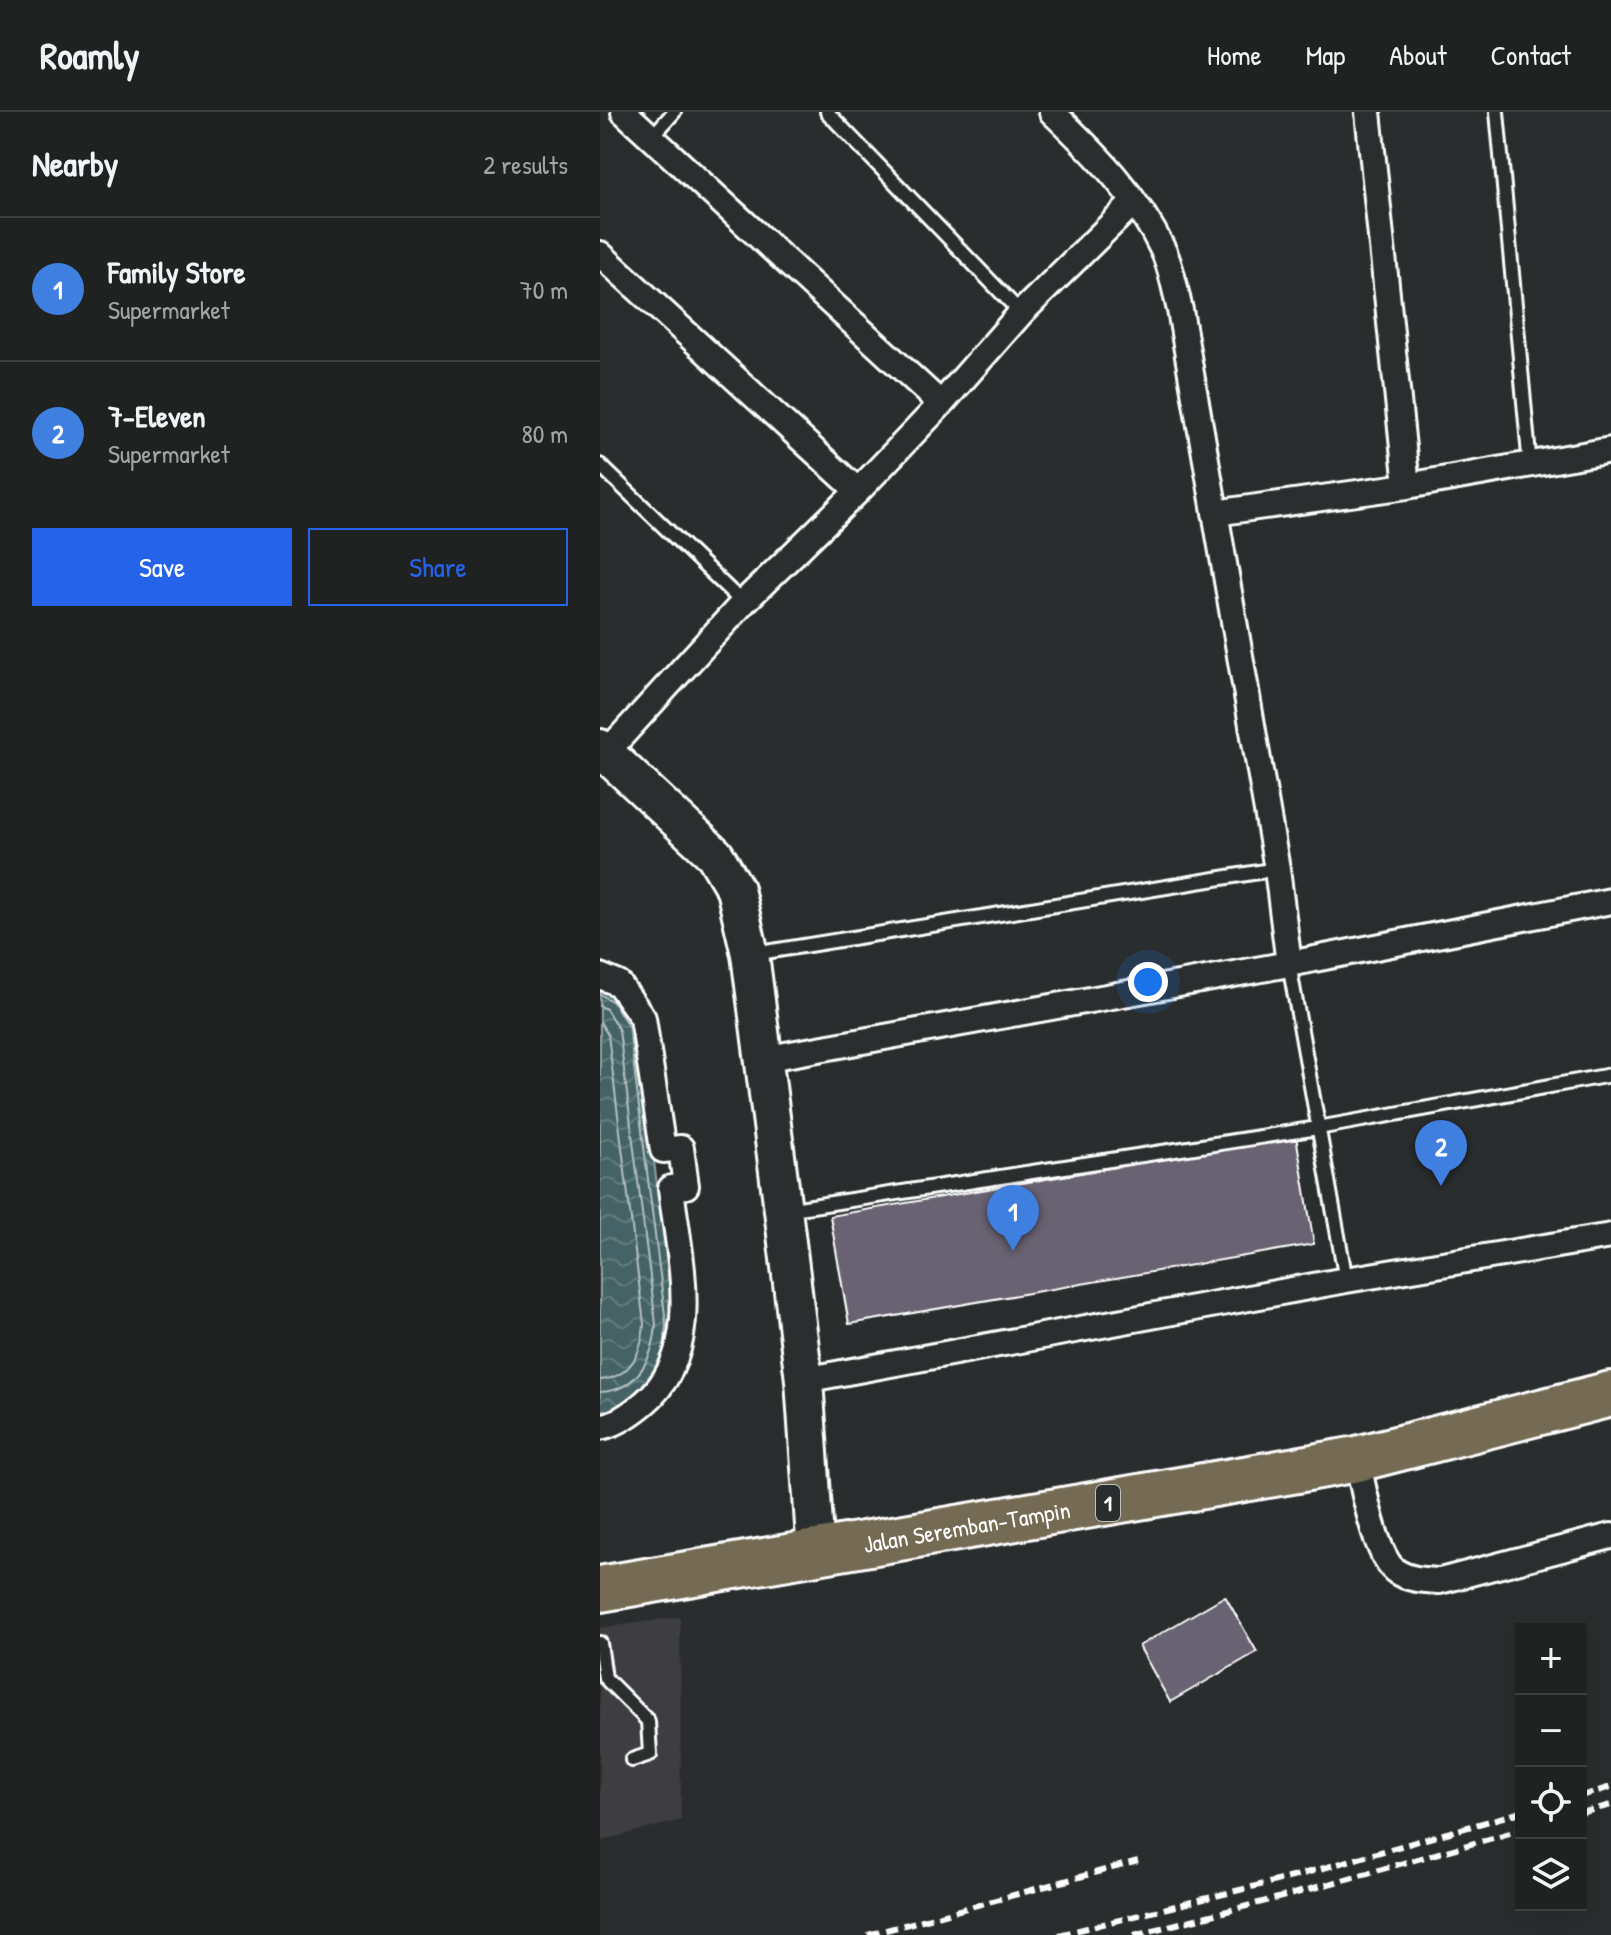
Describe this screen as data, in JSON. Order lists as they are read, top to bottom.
{
  "streets": {
    "highway": ["1", "Jalan Seremban-Tampin"]
  },
  "page": {
    "header": "Roamly",
    "nav": [
      "Home",
      "Map",
      "About",
      "Contact"
    ],
    "heading": ["Nearby", "2 results"],
    "list": [
      {
        "mark": "1",
        "name": "Family Store",
        "note": "Supermarket",
        "value": "70 m"
      },
      {
        "mark": "2",
        "name": "7-Eleven",
        "note": "Supermarket",
        "value": "80 m"
      }
    ],
    "buttons": ["Save", "Share"],
    "pins": ["2", "1"],
    "map_buttons": ["+", "−"]
  }
}
